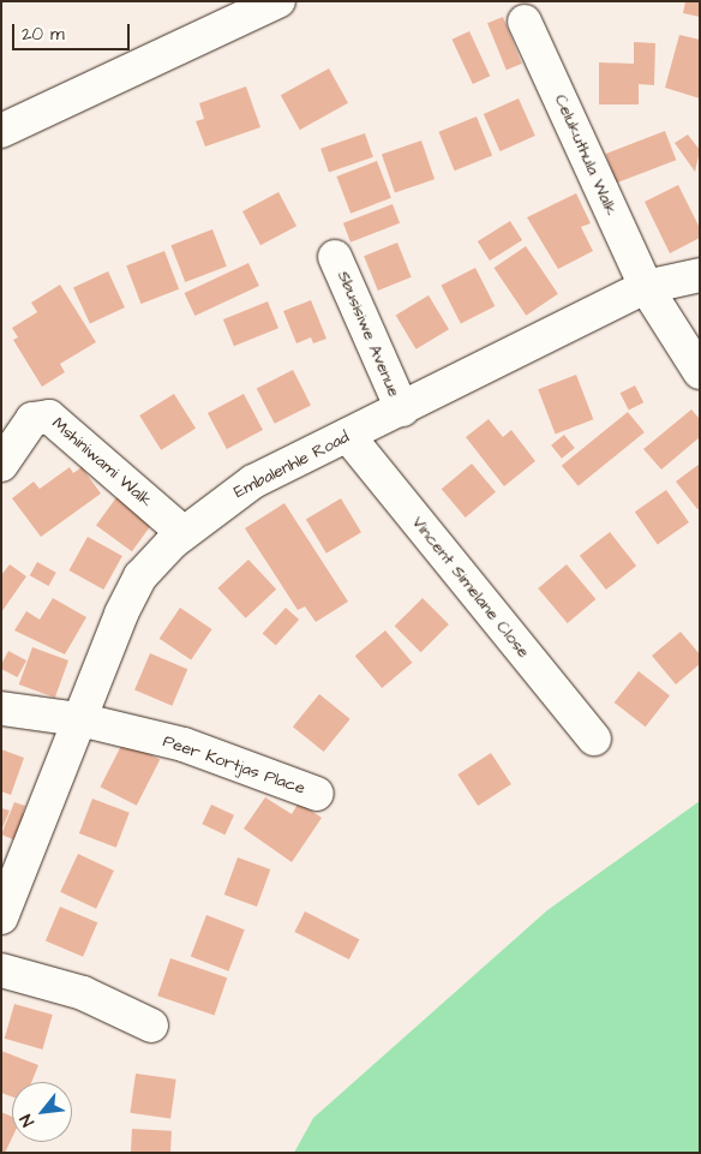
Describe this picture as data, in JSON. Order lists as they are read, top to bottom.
{
  "streets": {
    "street": [
      "Celukuthula Walk",
      "Sbusisiwe Avenue",
      "Mshiniwami Walk",
      "Embalenhle Road",
      "Vincent Simelane Close",
      "Peer Kortjas Place"
    ]
  },
  "crossings": [
    ["Celukuthula Walk", "Embalenhle Road"],
    ["Sbusisiwe Avenue", "Embalenhle Road"],
    ["Mshiniwami Walk", "Embalenhle Road"],
    ["Embalenhle Road", "Vincent Simelane Close"],
    ["Embalenhle Road", "Peer Kortjas Place"]
  ],
  "scale_bar": "20 m",
  "north": "bottom left"
}
